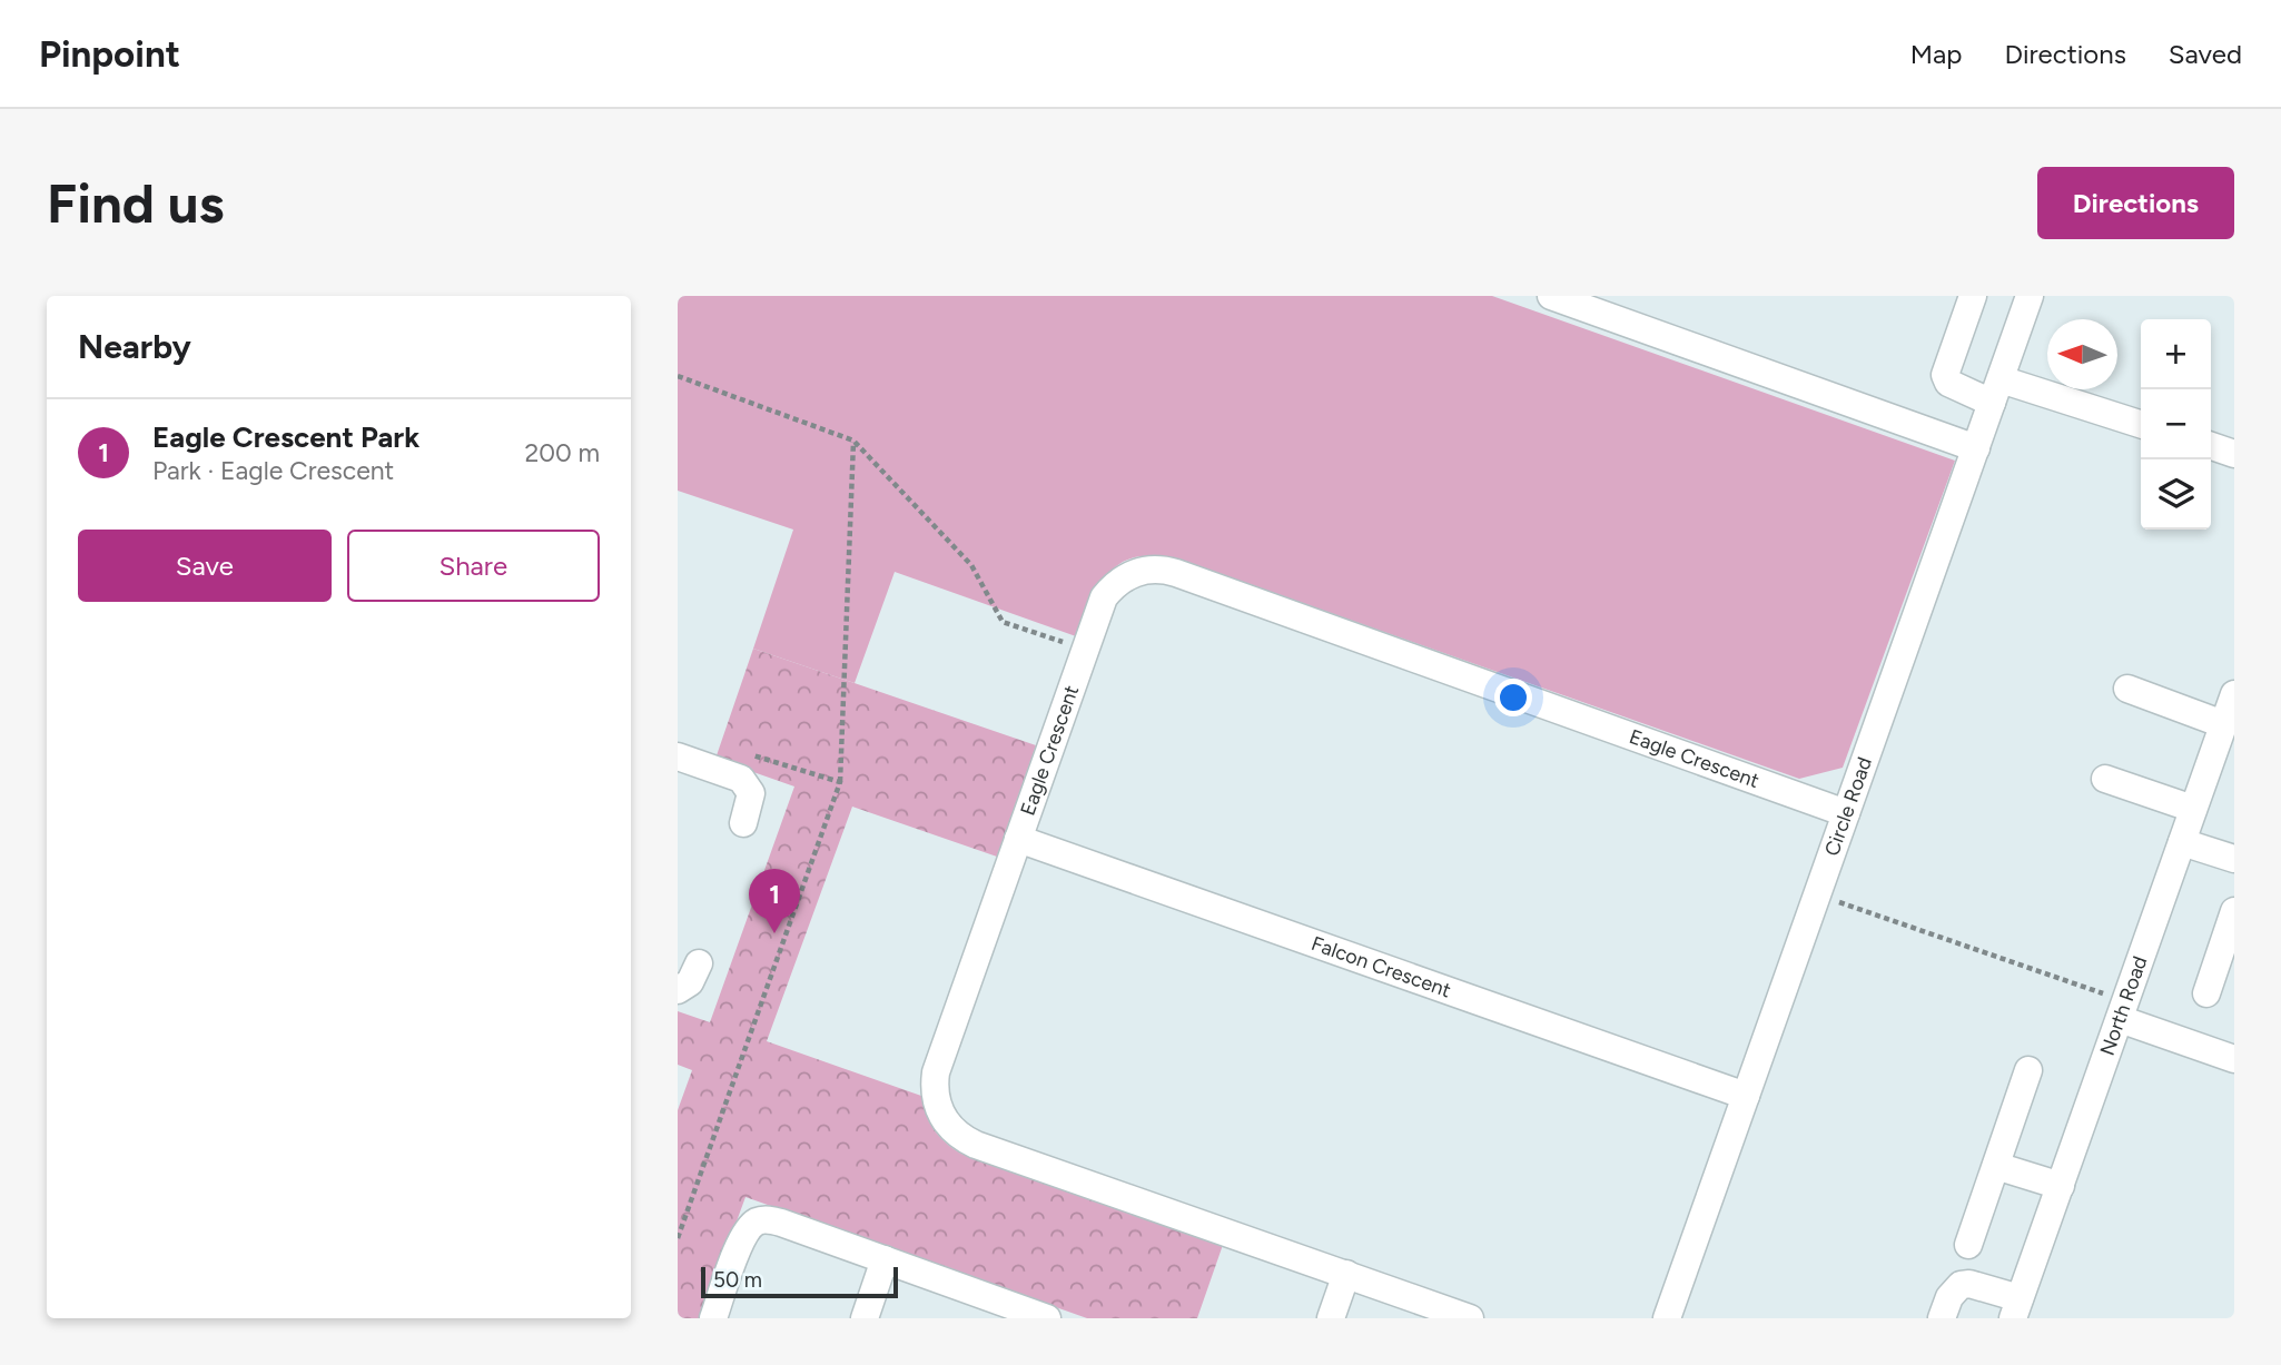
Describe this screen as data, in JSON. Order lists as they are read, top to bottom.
{
  "streets": {
    "street": [
      "Eagle Crescent",
      "Circle Road",
      "Falcon Crescent",
      "North Road"
    ]
  },
  "crossings": [
    ["Eagle Crescent", "Circle Road"],
    ["Eagle Crescent", "Falcon Crescent"],
    ["Circle Road", "Falcon Crescent"]
  ],
  "scale_bar": "50 m",
  "north": "left",
  "page": {
    "header": "Pinpoint",
    "nav": ["Map", "Directions", "Saved"],
    "buttons": [
      "Directions",
      ["Save", "Share"]
    ],
    "title": "Find us",
    "heading": "Nearby",
    "map_buttons": ["+", "−"],
    "list": [
      {
        "mark": "1",
        "name": "Eagle Crescent Park",
        "note": "Park · Eagle Crescent",
        "value": "200 m"
      }
    ],
    "pins": "1",
    "scale": "50 m"
  }
}
